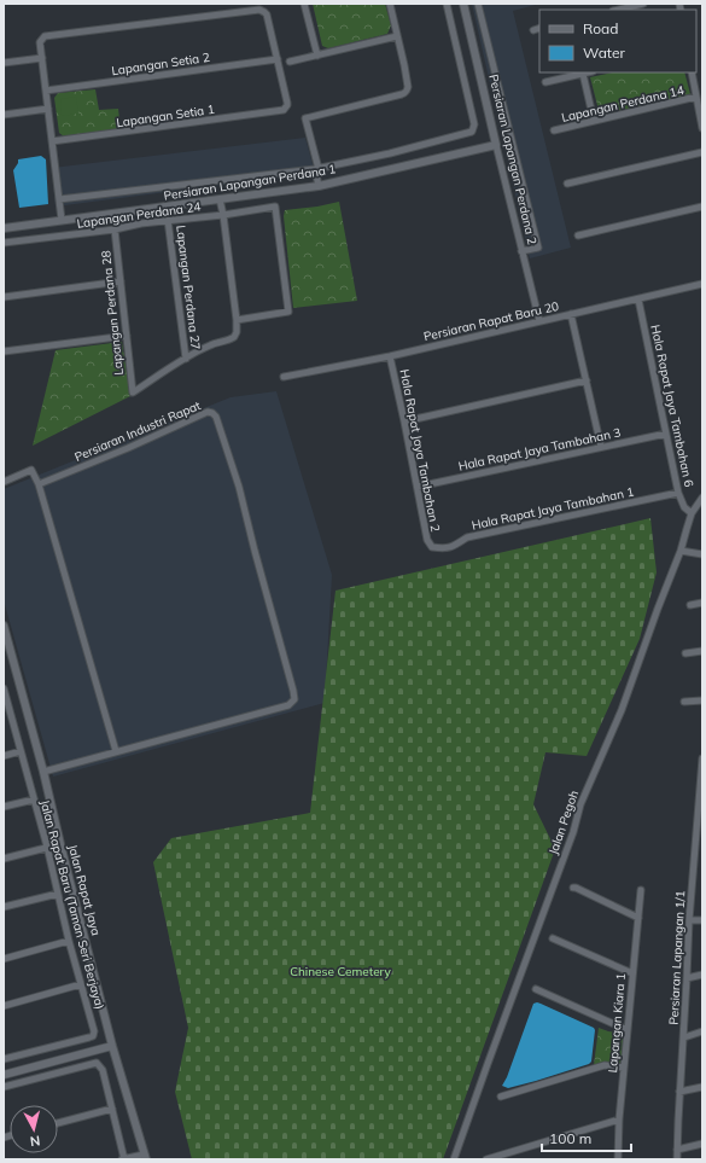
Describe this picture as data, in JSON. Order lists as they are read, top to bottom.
{
  "streets": {
    "street": [
      "Lapangan Setia 2",
      "Lapangan Perdana 14",
      "Lapangan Setia 1",
      "Persiaran Lapangan Perdana 2",
      "Persiaran Lapangan Perdana 1",
      "Lapangan Perdana 24",
      "Lapangan Perdana 27",
      "Lapangan Perdana 28",
      "Persiaran Rapat Baru 20",
      "Hala Rapat Jaya Tambahan 6",
      "Persiaran Industri Rapat",
      "Hala Rapat Jaya Tambahan 3",
      "Hala Rapat Jaya Tambahan 2",
      "Hala Rapat Jaya Tambahan 1",
      "Jalan Pegoh",
      "Jalan Rapat Jaya",
      "Jalan Rapat Baru (Taman Seri Berjaya)",
      "Persiaran Lapangan 1/1",
      "Lapangan Kiara 1"
    ]
  },
  "crossings": [
    ["Lapangan Setia 2", "Lapangan Setia 1"],
    ["Persiaran Lapangan Perdana 2", "Persiaran Lapangan Perdana 1"],
    ["Persiaran Lapangan Perdana 2", "Persiaran Rapat Baru 20"],
    ["Lapangan Perdana 24", "Lapangan Perdana 27"],
    ["Lapangan Perdana 24", "Lapangan Perdana 28"],
    ["Lapangan Perdana 27", "Lapangan Perdana 28"],
    ["Persiaran Rapat Baru 20", "Hala Rapat Jaya Tambahan 6"],
    ["Persiaran Rapat Baru 20", "Hala Rapat Jaya Tambahan 2"],
    ["Hala Rapat Jaya Tambahan 6", "Hala Rapat Jaya Tambahan 3"],
    ["Hala Rapat Jaya Tambahan 6", "Hala Rapat Jaya Tambahan 1"],
    ["Hala Rapat Jaya Tambahan 6", "Jalan Pegoh"],
    ["Persiaran Industri Rapat", "Jalan Rapat Jaya"],
    ["Hala Rapat Jaya Tambahan 3", "Hala Rapat Jaya Tambahan 2"],
    ["Hala Rapat Jaya Tambahan 2", "Hala Rapat Jaya Tambahan 1"]
  ],
  "parks": ["Chinese Cemetery"],
  "legend": ["Road", "Water"],
  "scale_bar": "100 m",
  "north": "bottom"
}
